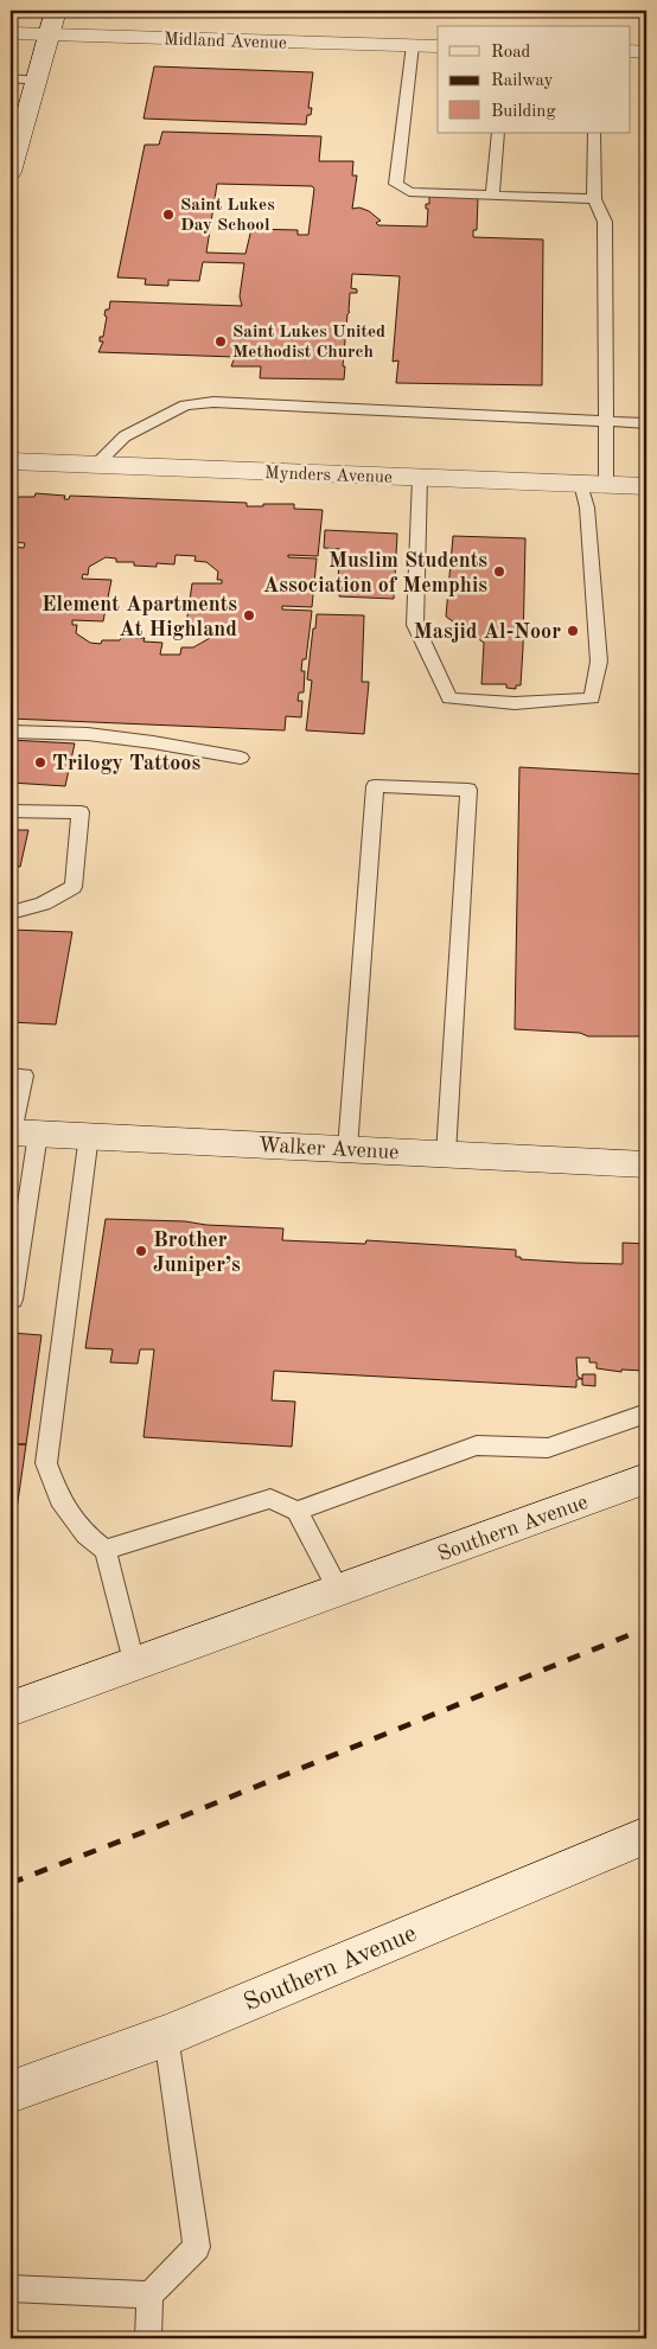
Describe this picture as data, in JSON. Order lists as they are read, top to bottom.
{
  "streets": {
    "street": [
      "Midland Avenue",
      "Mynders Avenue",
      "Walker Avenue",
      "Southern Avenue"
    ]
  },
  "places": [
    "Saint Lukes Day School",
    "Saint Lukes United Methodist Church",
    "Muslim Students Association of Memphis",
    "Element Apartments At Highland",
    "Masjid Al-Noor",
    "Trilogy Tattoos",
    "Brother Juniper’s"
  ],
  "legend": ["Road", "Railway", "Building"]
}
